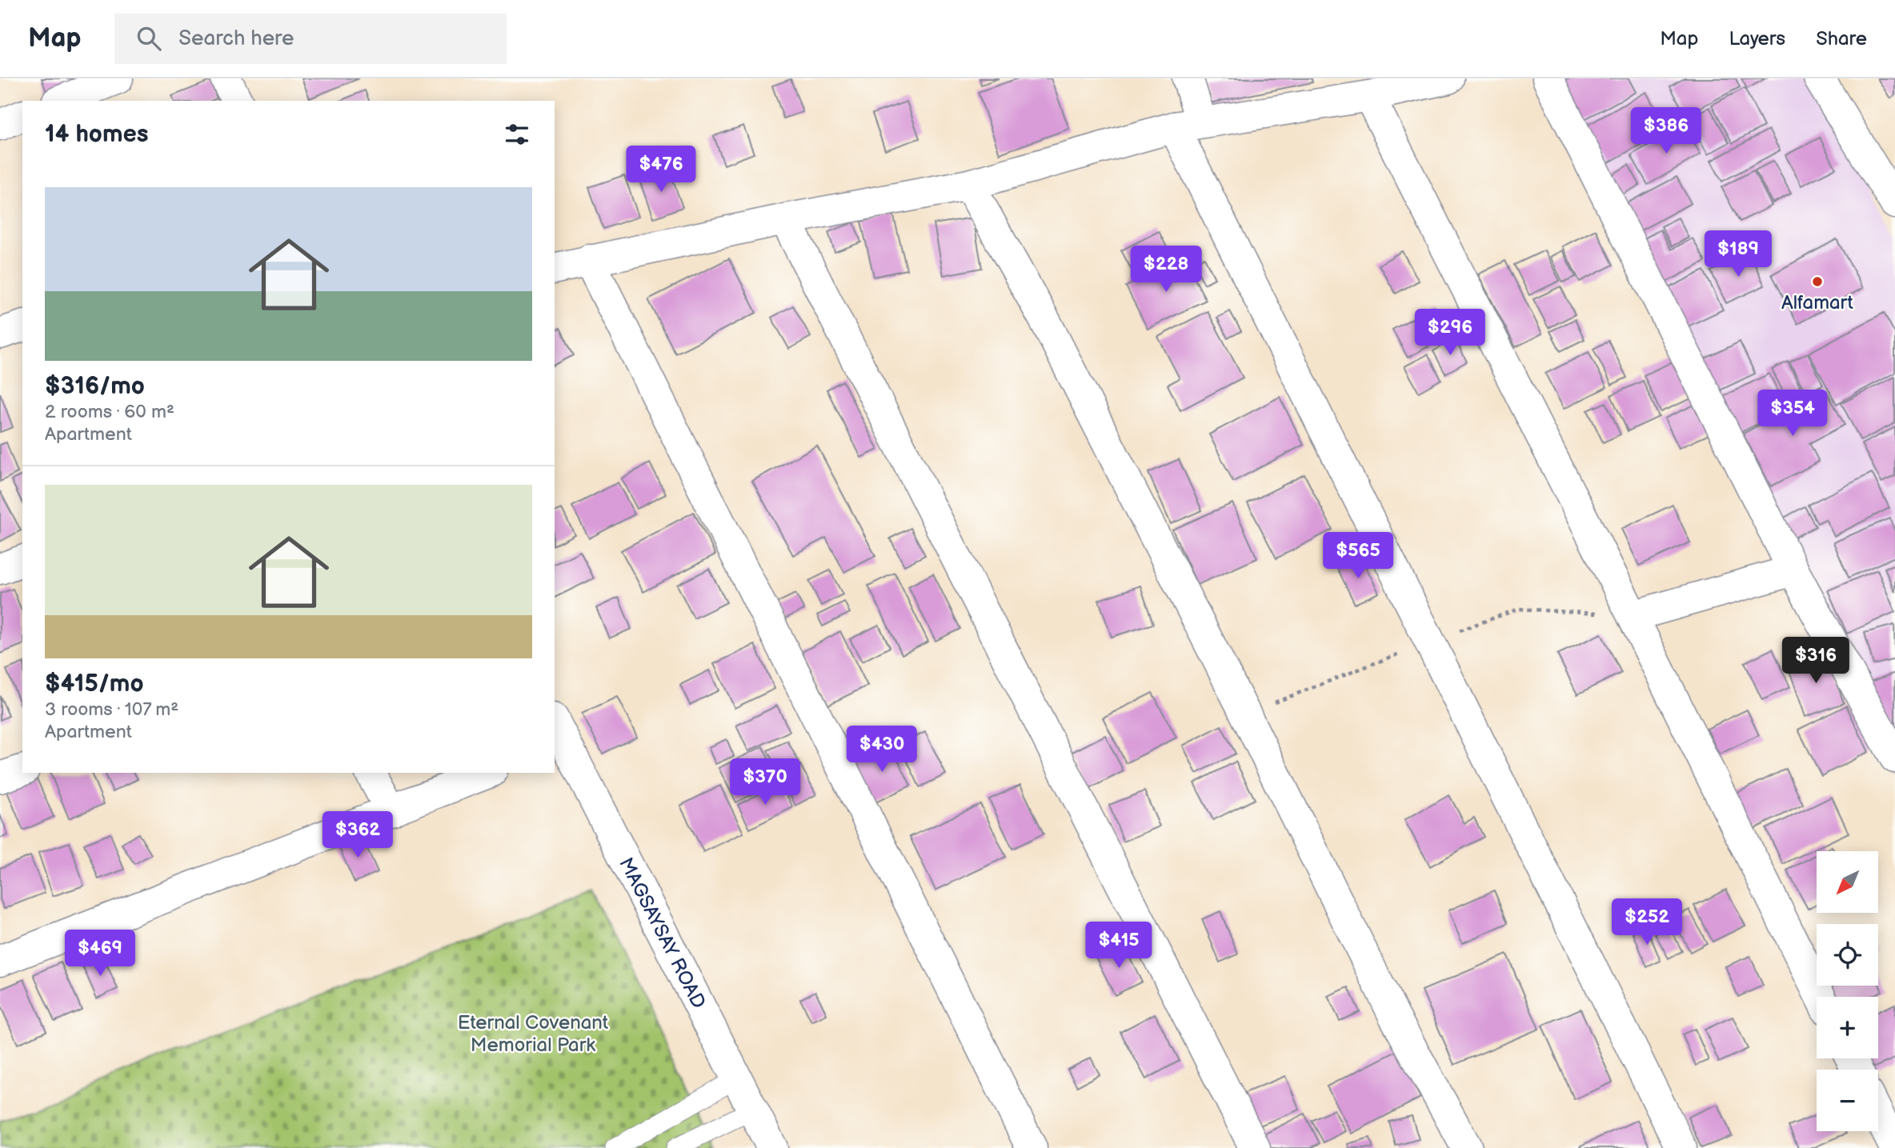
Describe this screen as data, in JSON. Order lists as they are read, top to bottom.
{
  "streets": {
    "street": ["MAGSAYSAY ROAD"]
  },
  "parks": ["Eternal Covenant Memorial Park"],
  "places": ["Alfamart"],
  "north": "bottom left",
  "page": {
    "header": "Map",
    "search": "Search here",
    "nav": ["Map", "Layers", "Share"],
    "heading": "14 homes",
    "price": [
      "$386",
      "$476",
      "$189",
      "$228",
      "$296",
      "$354",
      "$565",
      "$316",
      "$430",
      "$370",
      "$362",
      "$252",
      "$415",
      "$469"
    ],
    "list": [
      {
        "name": "$316/mo",
        "note": "2 rooms · 60 m² · Apartment"
      },
      {
        "name": "$415/mo",
        "note": "3 rooms · 107 m² · Apartment"
      }
    ],
    "map_buttons": ["+", "−"]
  }
}
